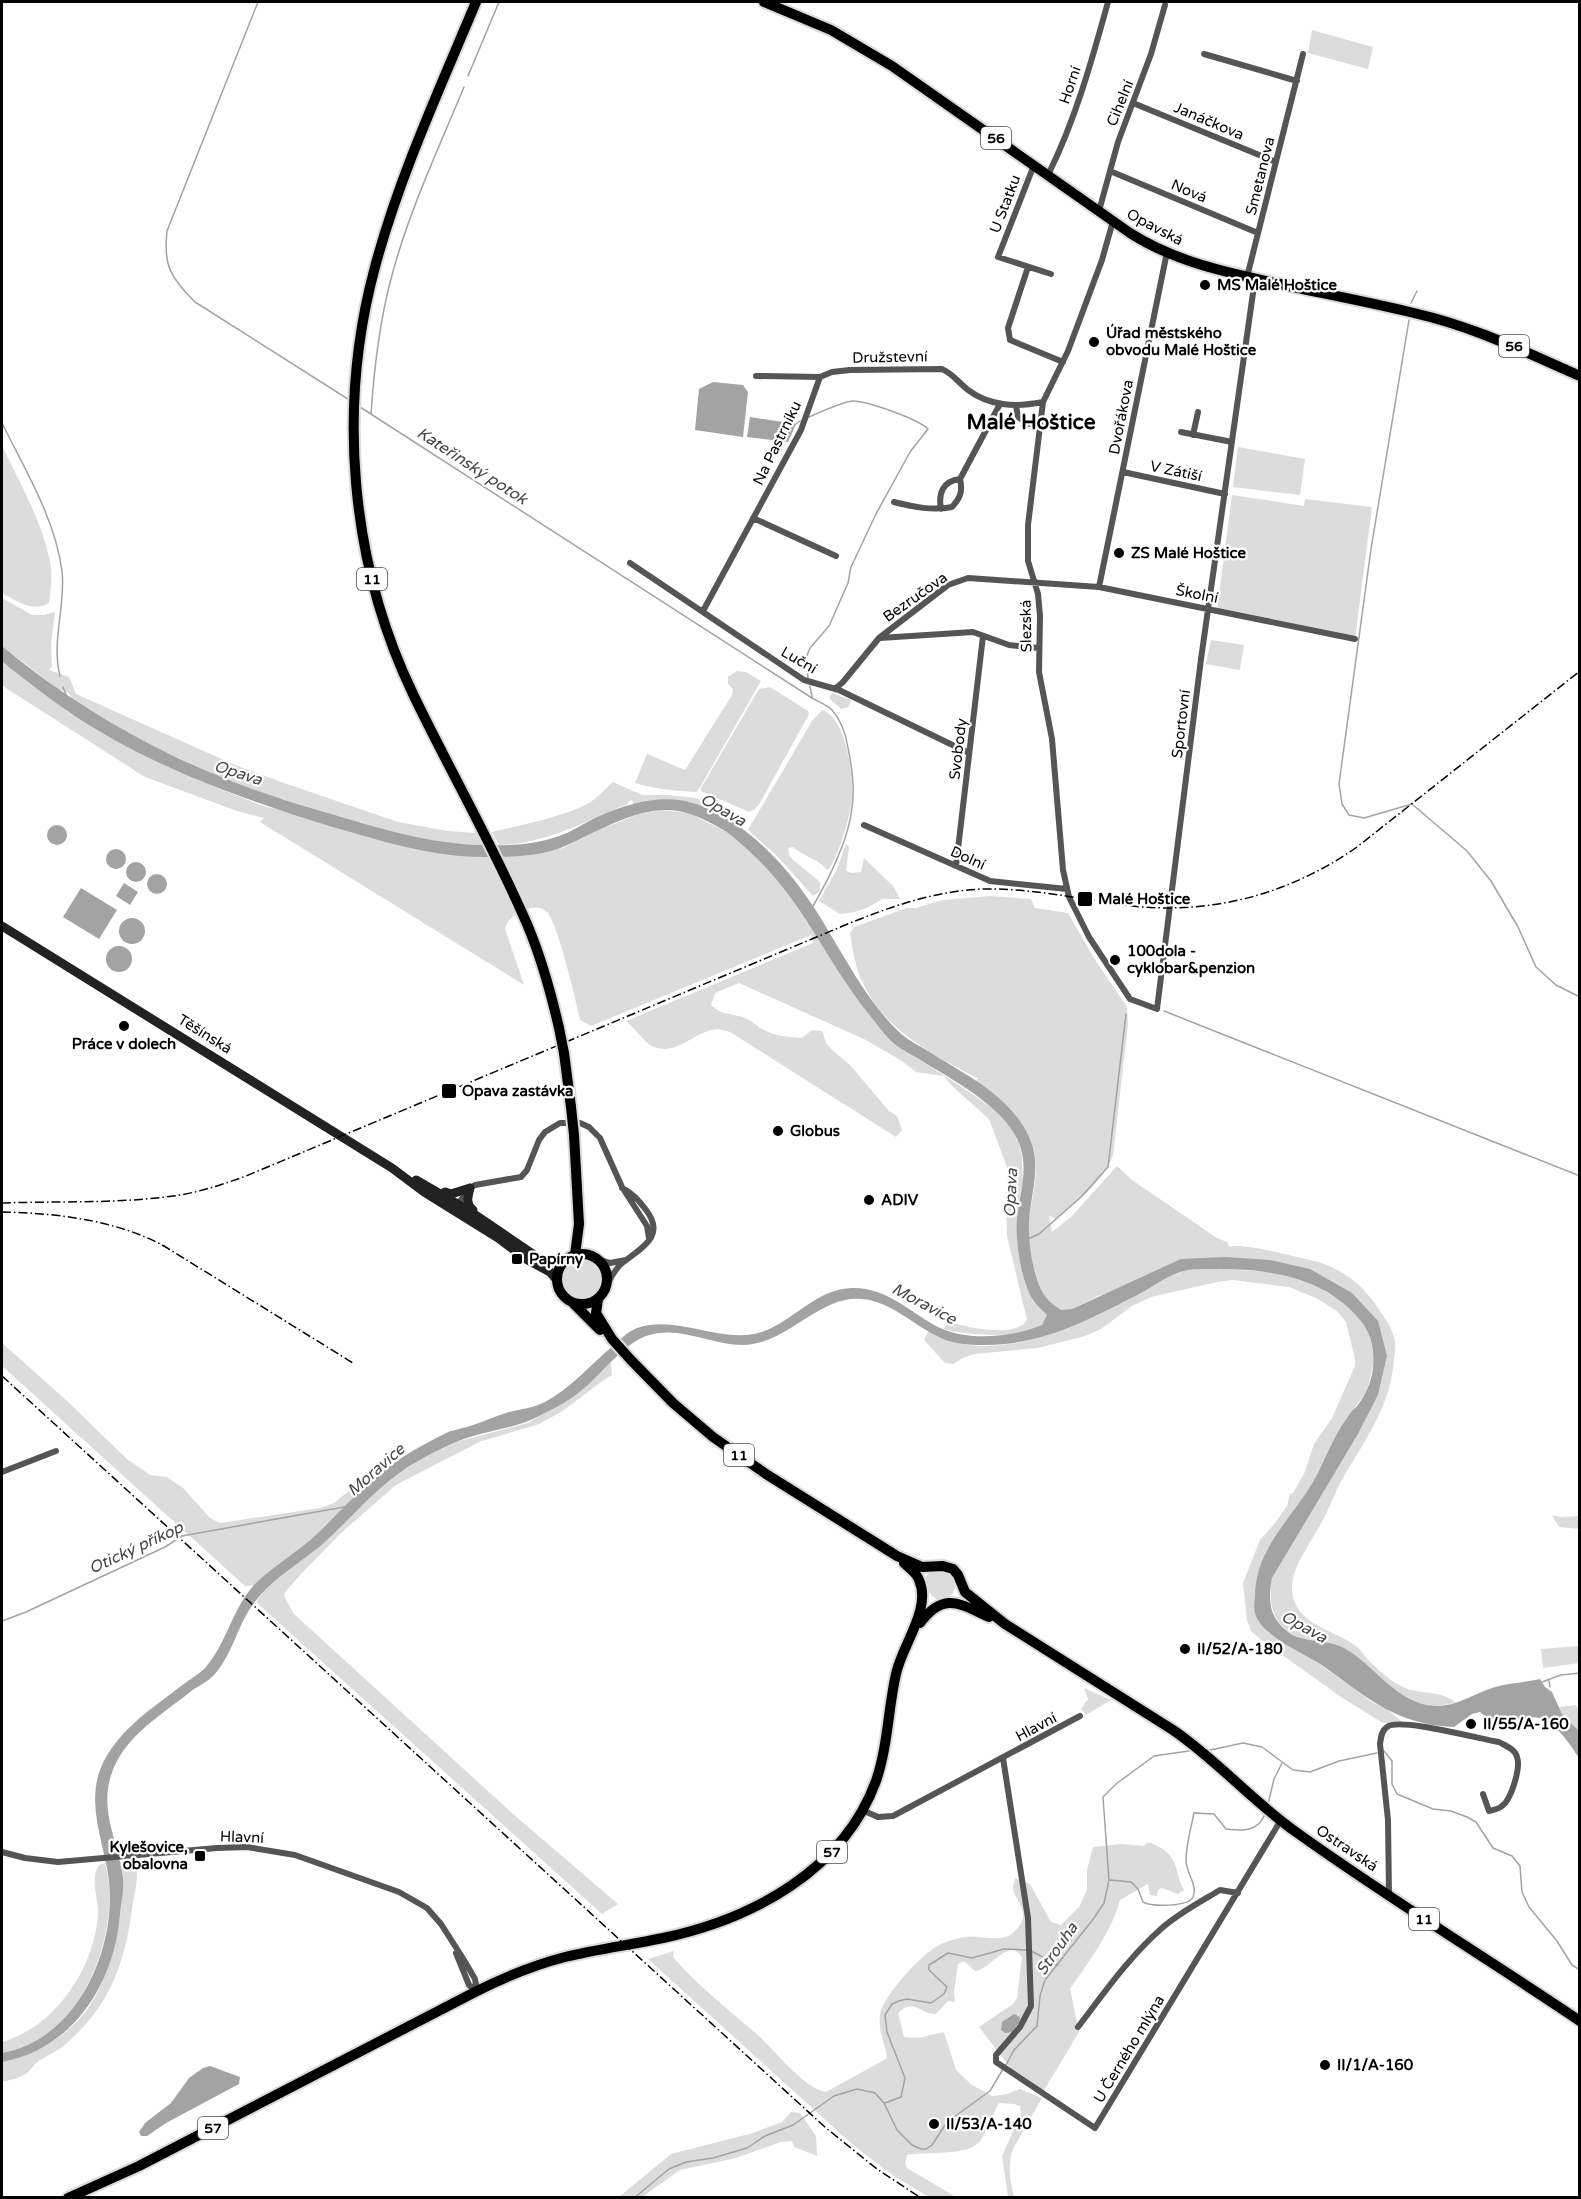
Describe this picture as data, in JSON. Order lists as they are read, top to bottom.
{
  "streets": {
    "main road": [
      "56",
      "Opavská",
      "11",
      "Těšínská",
      "Ostravská",
      "57"
    ],
    "street": [
      "Horní",
      "Cihelní",
      "Janáčkova",
      "Smetanova",
      "Nová",
      "U Statku",
      "Družstevní",
      "Dvořákova",
      "Na Pastrníku",
      "V Zátiší",
      "Školní",
      "Bezručova",
      "Slezská",
      "Luční",
      "Sportovní",
      "Svobody",
      "Dolní",
      "Hlavní",
      "U Černého mlýna"
    ]
  },
  "crossings": [
    ["Horní", "Opavská"],
    ["Cihelní", "Janáčkova"],
    ["Cihelní", "Nová"],
    ["Cihelní", "Opavská"],
    ["Janáčkova", "Smetanova"],
    ["Smetanova", "Nová"],
    ["Smetanova", "Opavská"],
    ["Smetanova", "Sportovní"],
    ["U Statku", "Opavská"],
    ["Opavská", "Dvořákova"],
    ["Opavská", "Slezská"],
    ["Opavská", "Sportovní"],
    ["Družstevní", "Na Pastrníku"],
    ["Družstevní", "Slezská"],
    ["Dvořákova", "V Zátiší"],
    ["Dvořákova", "Školní"],
    ["Na Pastrníku", "Luční"],
    ["V Zátiší", "Sportovní"],
    ["11", "Těšínská"],
    ["11", "Ostravská"],
    ["11", "57"],
    ["Školní", "Bezručova"],
    ["Školní", "Slezská"],
    ["Školní", "Sportovní"],
    ["Bezručova", "Slezská"],
    ["Bezručova", "Luční"],
    ["Slezská", "Sportovní"],
    ["Slezská", "Dolní"],
    ["Luční", "Svobody"],
    ["Svobody", "Dolní"],
    ["Hlavní", "57"],
    ["Hlavní", "U Černého mlýna"],
    ["Ostravská", "U Černého mlýna"]
  ],
  "districts": ["Malé Hoštice"],
  "water": [
    "Kateřinský potok",
    "Opava",
    "Moravice",
    "Otický příkop",
    "Strouha"
  ],
  "places": {
    "other": [
      "MS Malé Hoštice",
      "Úřad městského obvodu Malé Hoštice",
      "ZS Malé Hoštice",
      "100dola - cyklobar&penzion",
      "Práce v dolech",
      "Globus",
      "ADIV",
      "II/52/A-180",
      "II/55/A-160",
      "II/1/A-160",
      "II/53/A-140"
    ],
    "transit": [
      "Malé Hoštice",
      "Opava zastávka",
      "Papírny",
      "Kylešovice, obalovna"
    ]
  }
}
